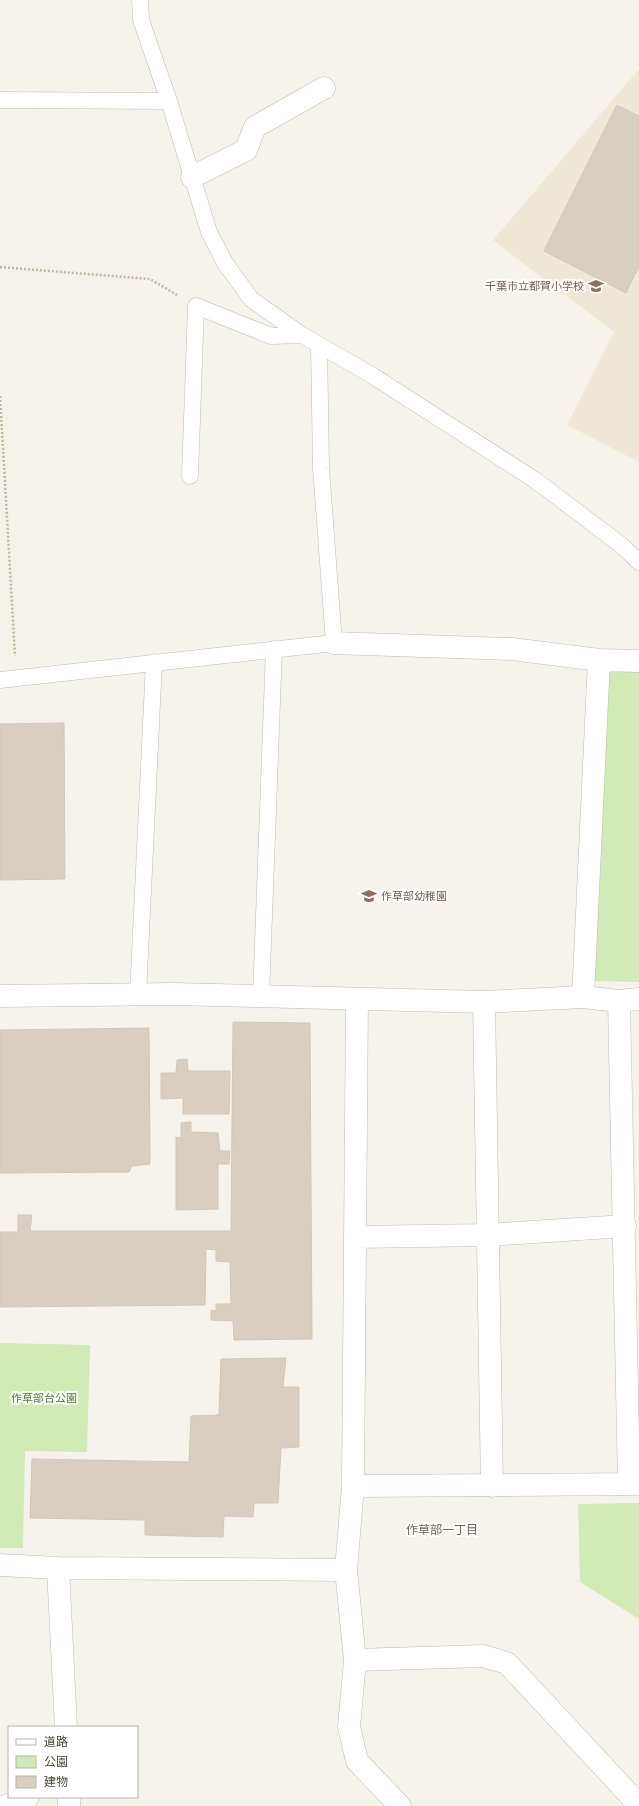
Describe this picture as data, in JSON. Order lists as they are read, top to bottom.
{
  "districts": ["作草部一丁目"],
  "parks": ["作草部台公園"],
  "places": {
    "school or university": ["千葉市立都賀小学校", "作草部幼稚園"]
  },
  "legend": ["道路", "公園", "建物"]
}
